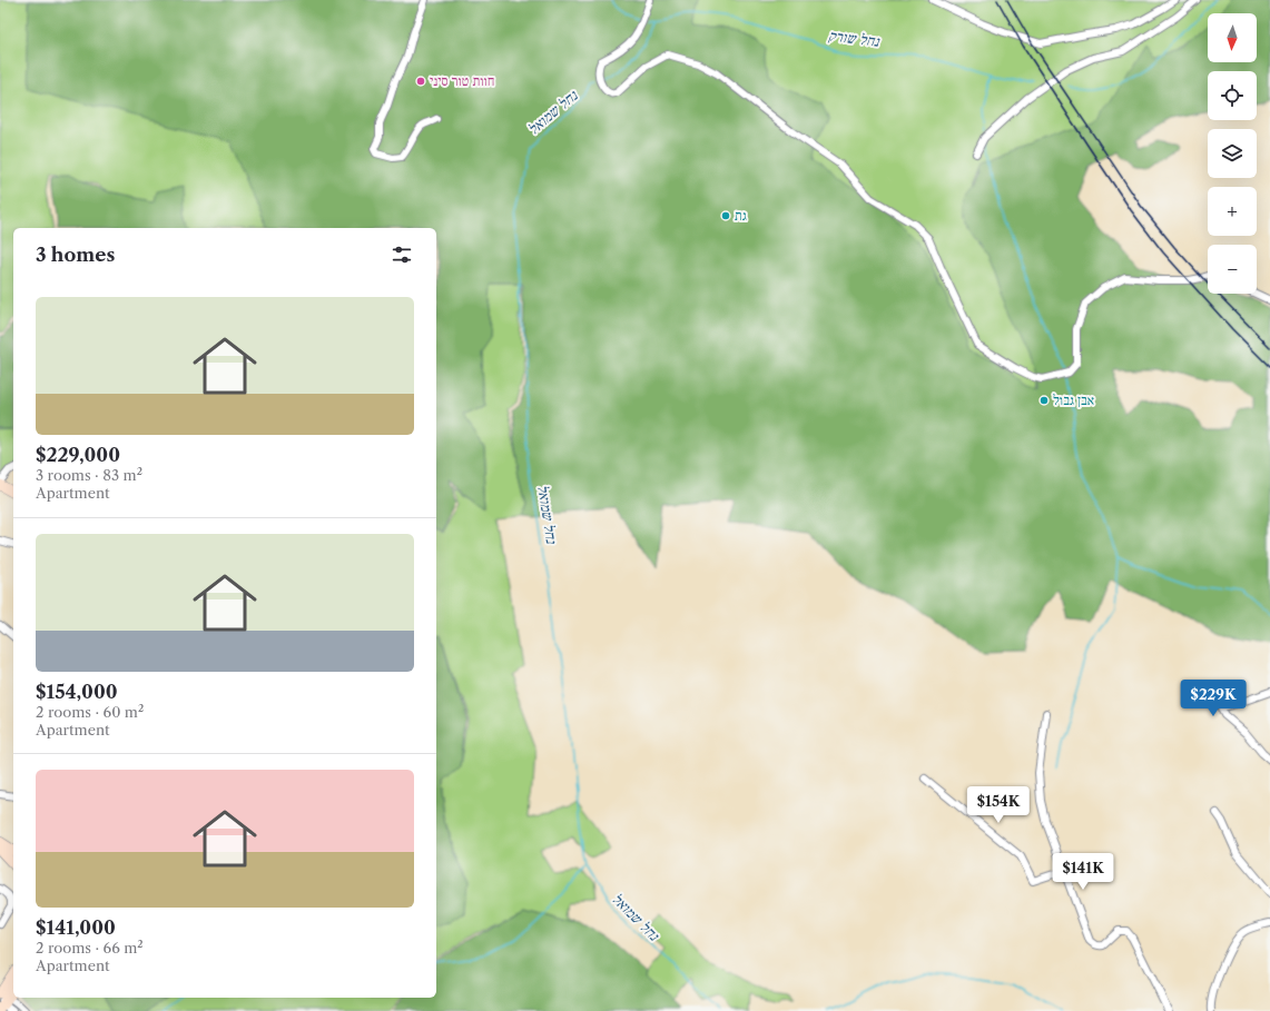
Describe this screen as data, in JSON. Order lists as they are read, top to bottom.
{
  "water": ["נחל שורק", "נחל שמואל"],
  "places": ["חוות טור סיני", "גת", "אבן גבול"],
  "north": "bottom",
  "page": {
    "map_buttons": ["+", "−"],
    "heading": "3 homes",
    "list": [
      {
        "name": "$229,000",
        "note": "3 rooms · 83 m² · Apartment"
      },
      {
        "name": "$154,000",
        "note": "2 rooms · 60 m² · Apartment"
      },
      {
        "name": "$141,000",
        "note": "2 rooms · 66 m² · Apartment"
      }
    ],
    "price": ["$229K", "$154K", "$141K"]
  }
}
